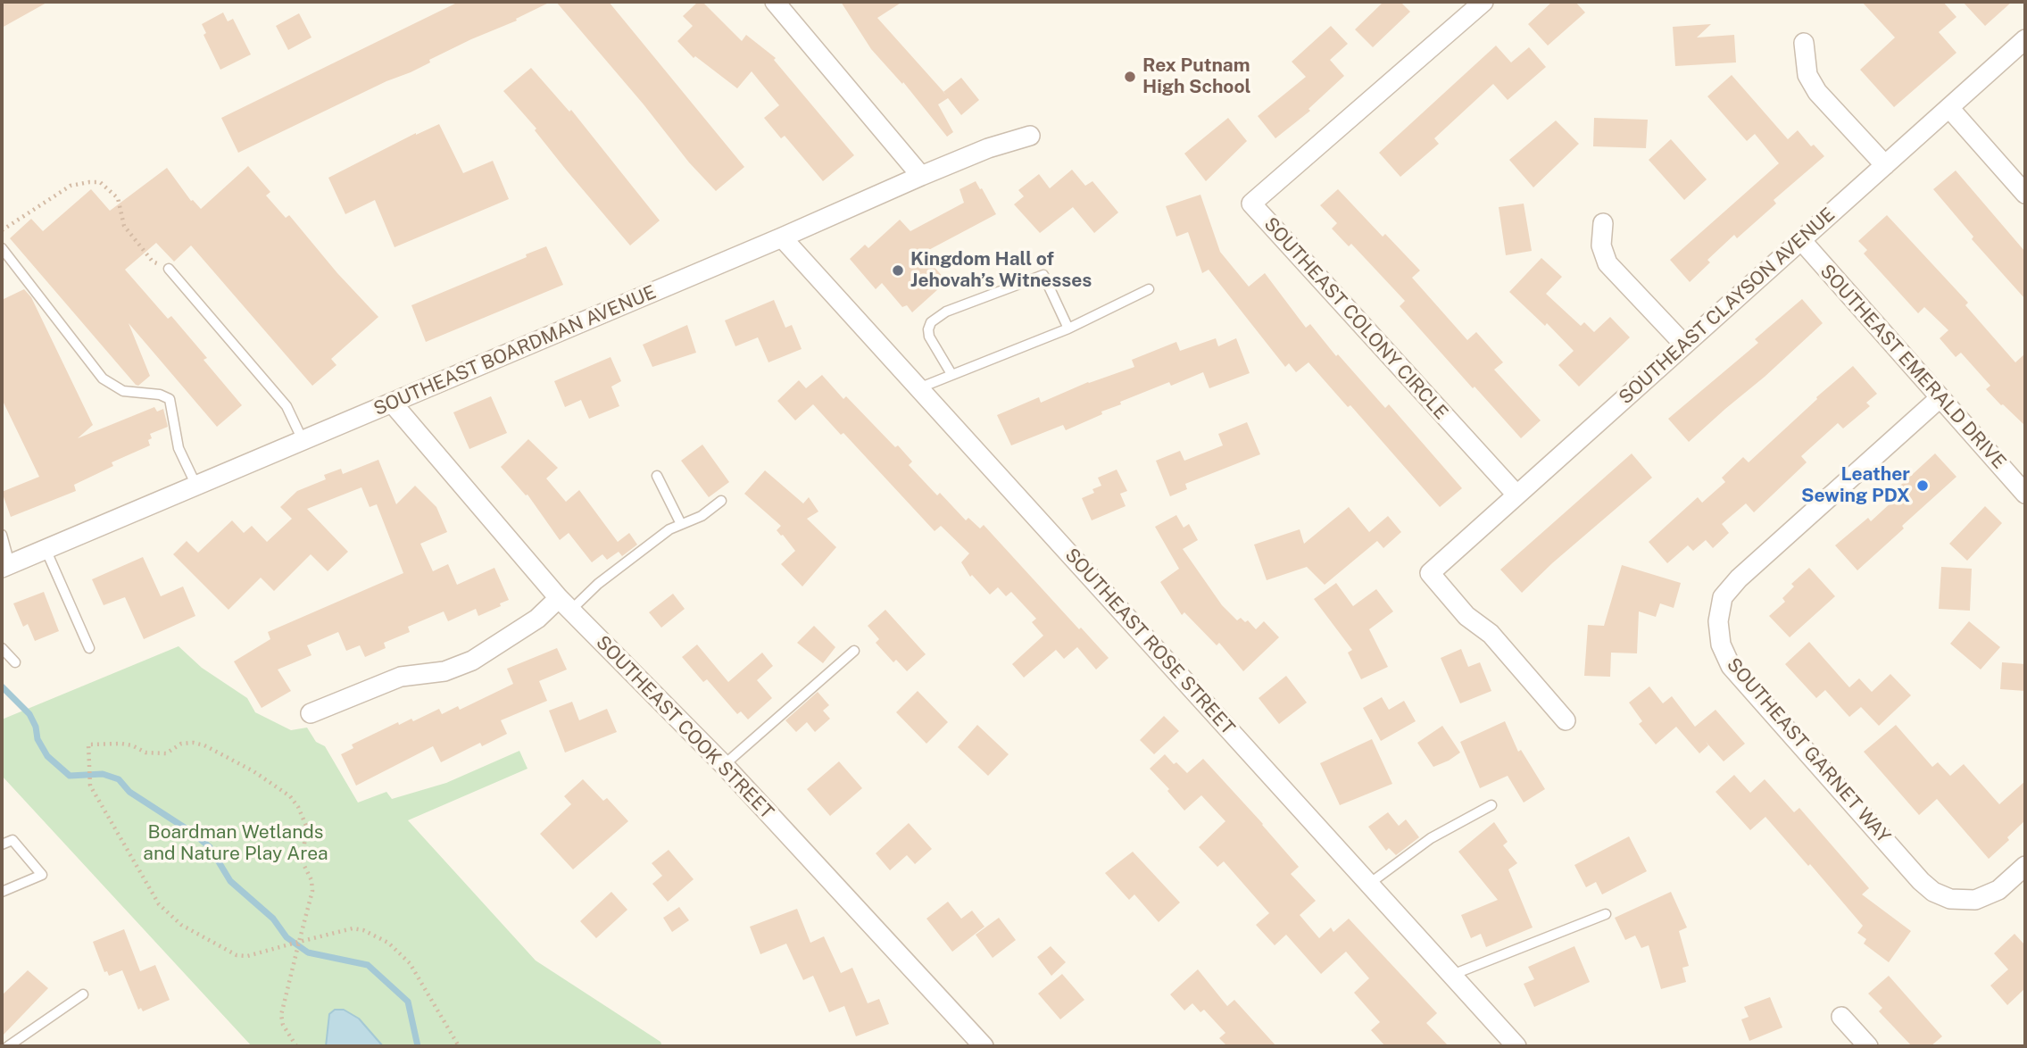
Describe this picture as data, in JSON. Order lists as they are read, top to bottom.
{
  "streets": {
    "street": [
      "SOUTHEAST CLAYSON AVENUE",
      "SOUTHEAST COLONY CIRCLE",
      "SOUTHEAST BOARDMAN AVENUE",
      "SOUTHEAST EMERALD DRIVE",
      "SOUTHEAST ROSE STREET",
      "SOUTHEAST COOK STREET",
      "SOUTHEAST GARNET WAY"
    ]
  },
  "crossings": [
    ["SOUTHEAST CLAYSON AVENUE", "SOUTHEAST COLONY CIRCLE"],
    ["SOUTHEAST CLAYSON AVENUE", "SOUTHEAST EMERALD DRIVE"],
    ["SOUTHEAST BOARDMAN AVENUE", "SOUTHEAST ROSE STREET"],
    ["SOUTHEAST BOARDMAN AVENUE", "SOUTHEAST COOK STREET"],
    ["SOUTHEAST EMERALD DRIVE", "SOUTHEAST GARNET WAY"]
  ],
  "parks": ["Boardman Wetlands and Nature Play Area"],
  "places": ["Rex Putnam High School", "Kingdom Hall of Jehovah’s Witnesses", "Leather Sewing PDX"]
}
